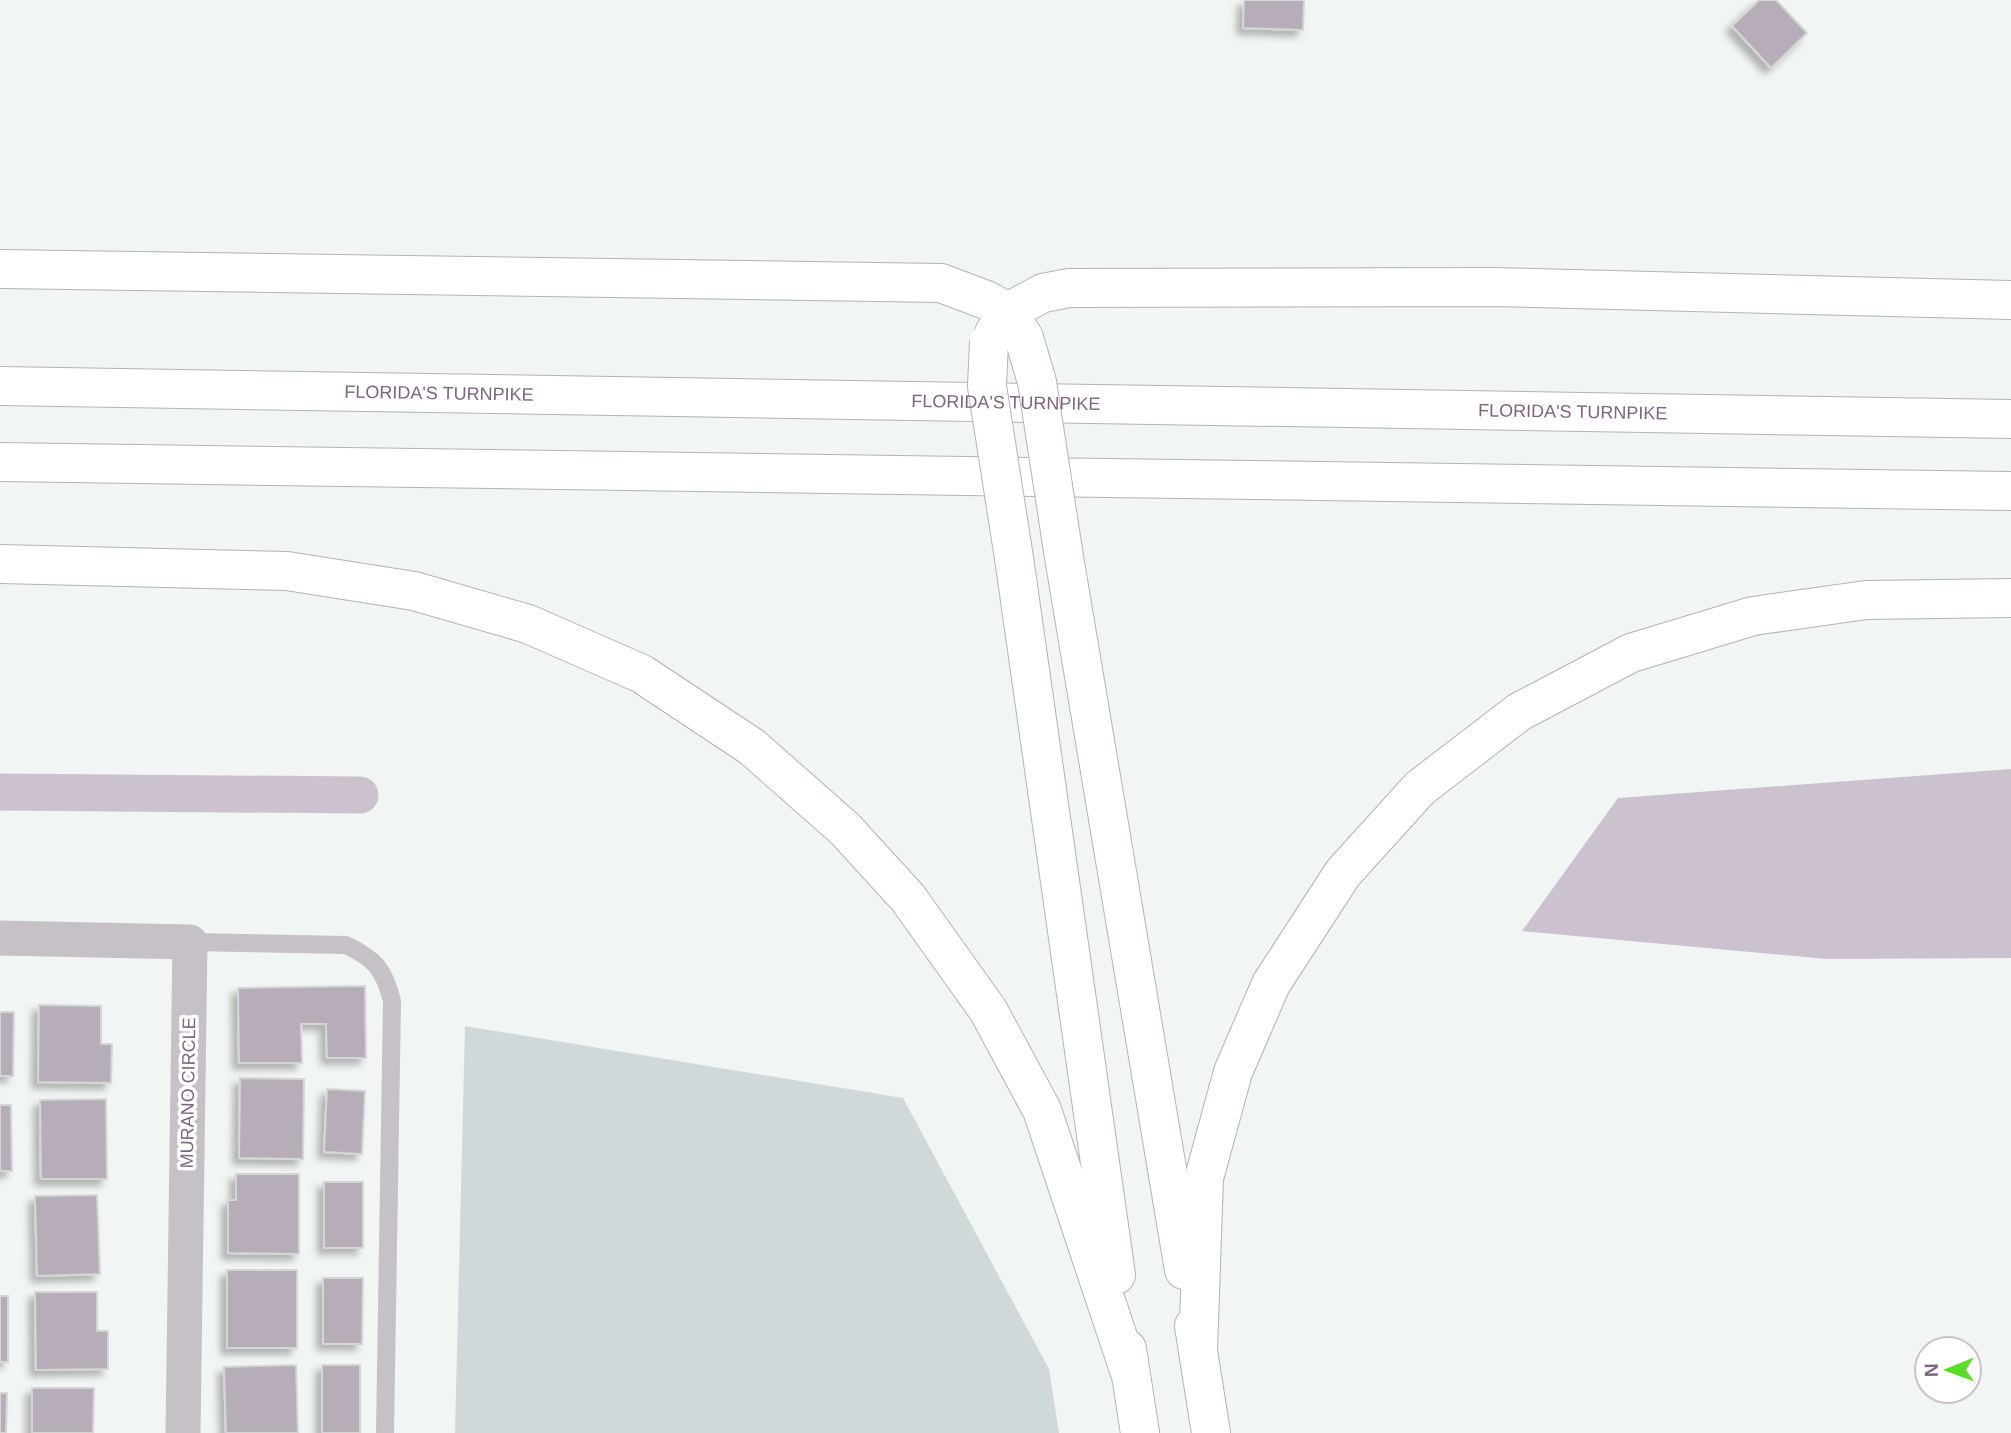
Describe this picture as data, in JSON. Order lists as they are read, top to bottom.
{
  "streets": {
    "highway": ["FLORIDA'S TURNPIKE"],
    "street": ["MURANO CIRCLE"]
  },
  "north": "left"
}
